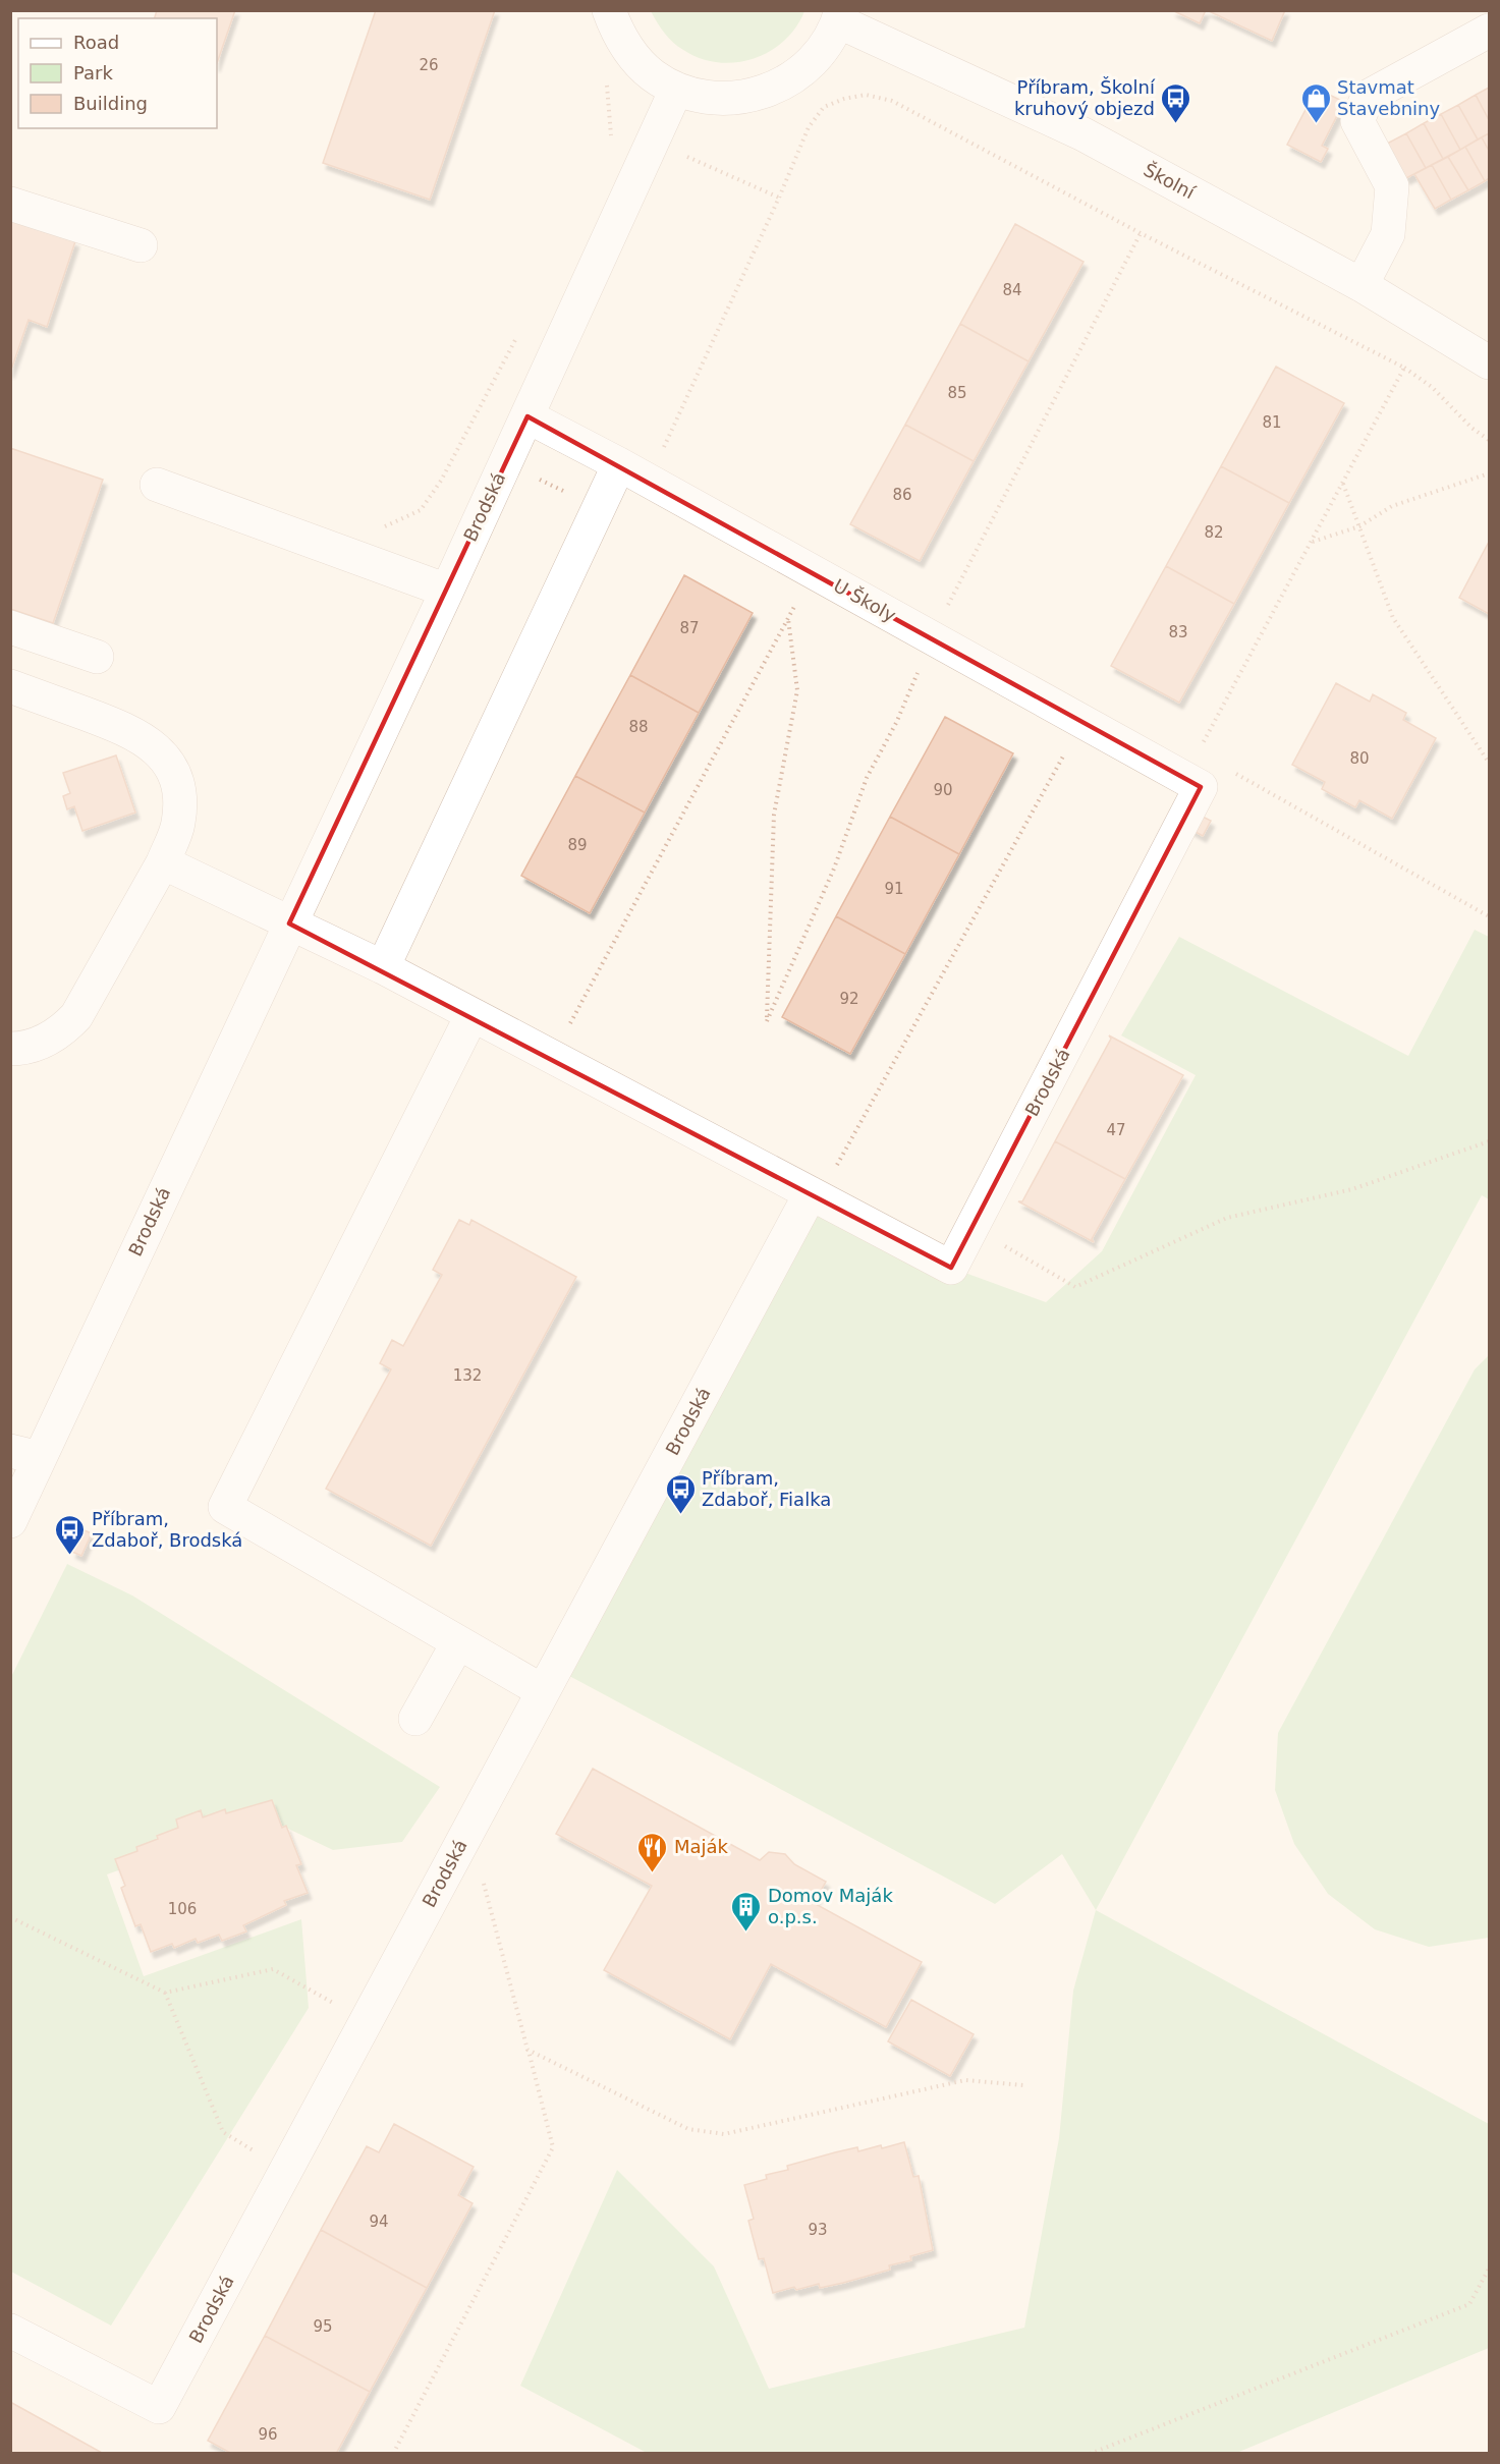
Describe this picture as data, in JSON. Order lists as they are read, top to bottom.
{
  "streets": {
    "street": ["Školní", "Brodská", "U Školy"]
  },
  "crossings": [
    ["Brodská", "U Školy"]
  ],
  "places": {
    "bus stop": ["Příbram, Školní kruhový objezd", "Příbram, Zdaboř, Fialka", "Příbram, Zdaboř, Brodská"],
    "shop": ["Stavmat Stavebniny"],
    "restaurant": ["Maják"],
    "building": ["Domov Maják o.p.s."]
  },
  "house_numbers": [
    "26",
    "84",
    "85",
    "81",
    "86",
    "82",
    "87",
    "83",
    "88",
    "80",
    "90",
    "89",
    "91",
    "92",
    "47",
    "132",
    "106",
    "94",
    "93",
    "95",
    "96"
  ],
  "legend": ["Road", "Park", "Building"]
}
